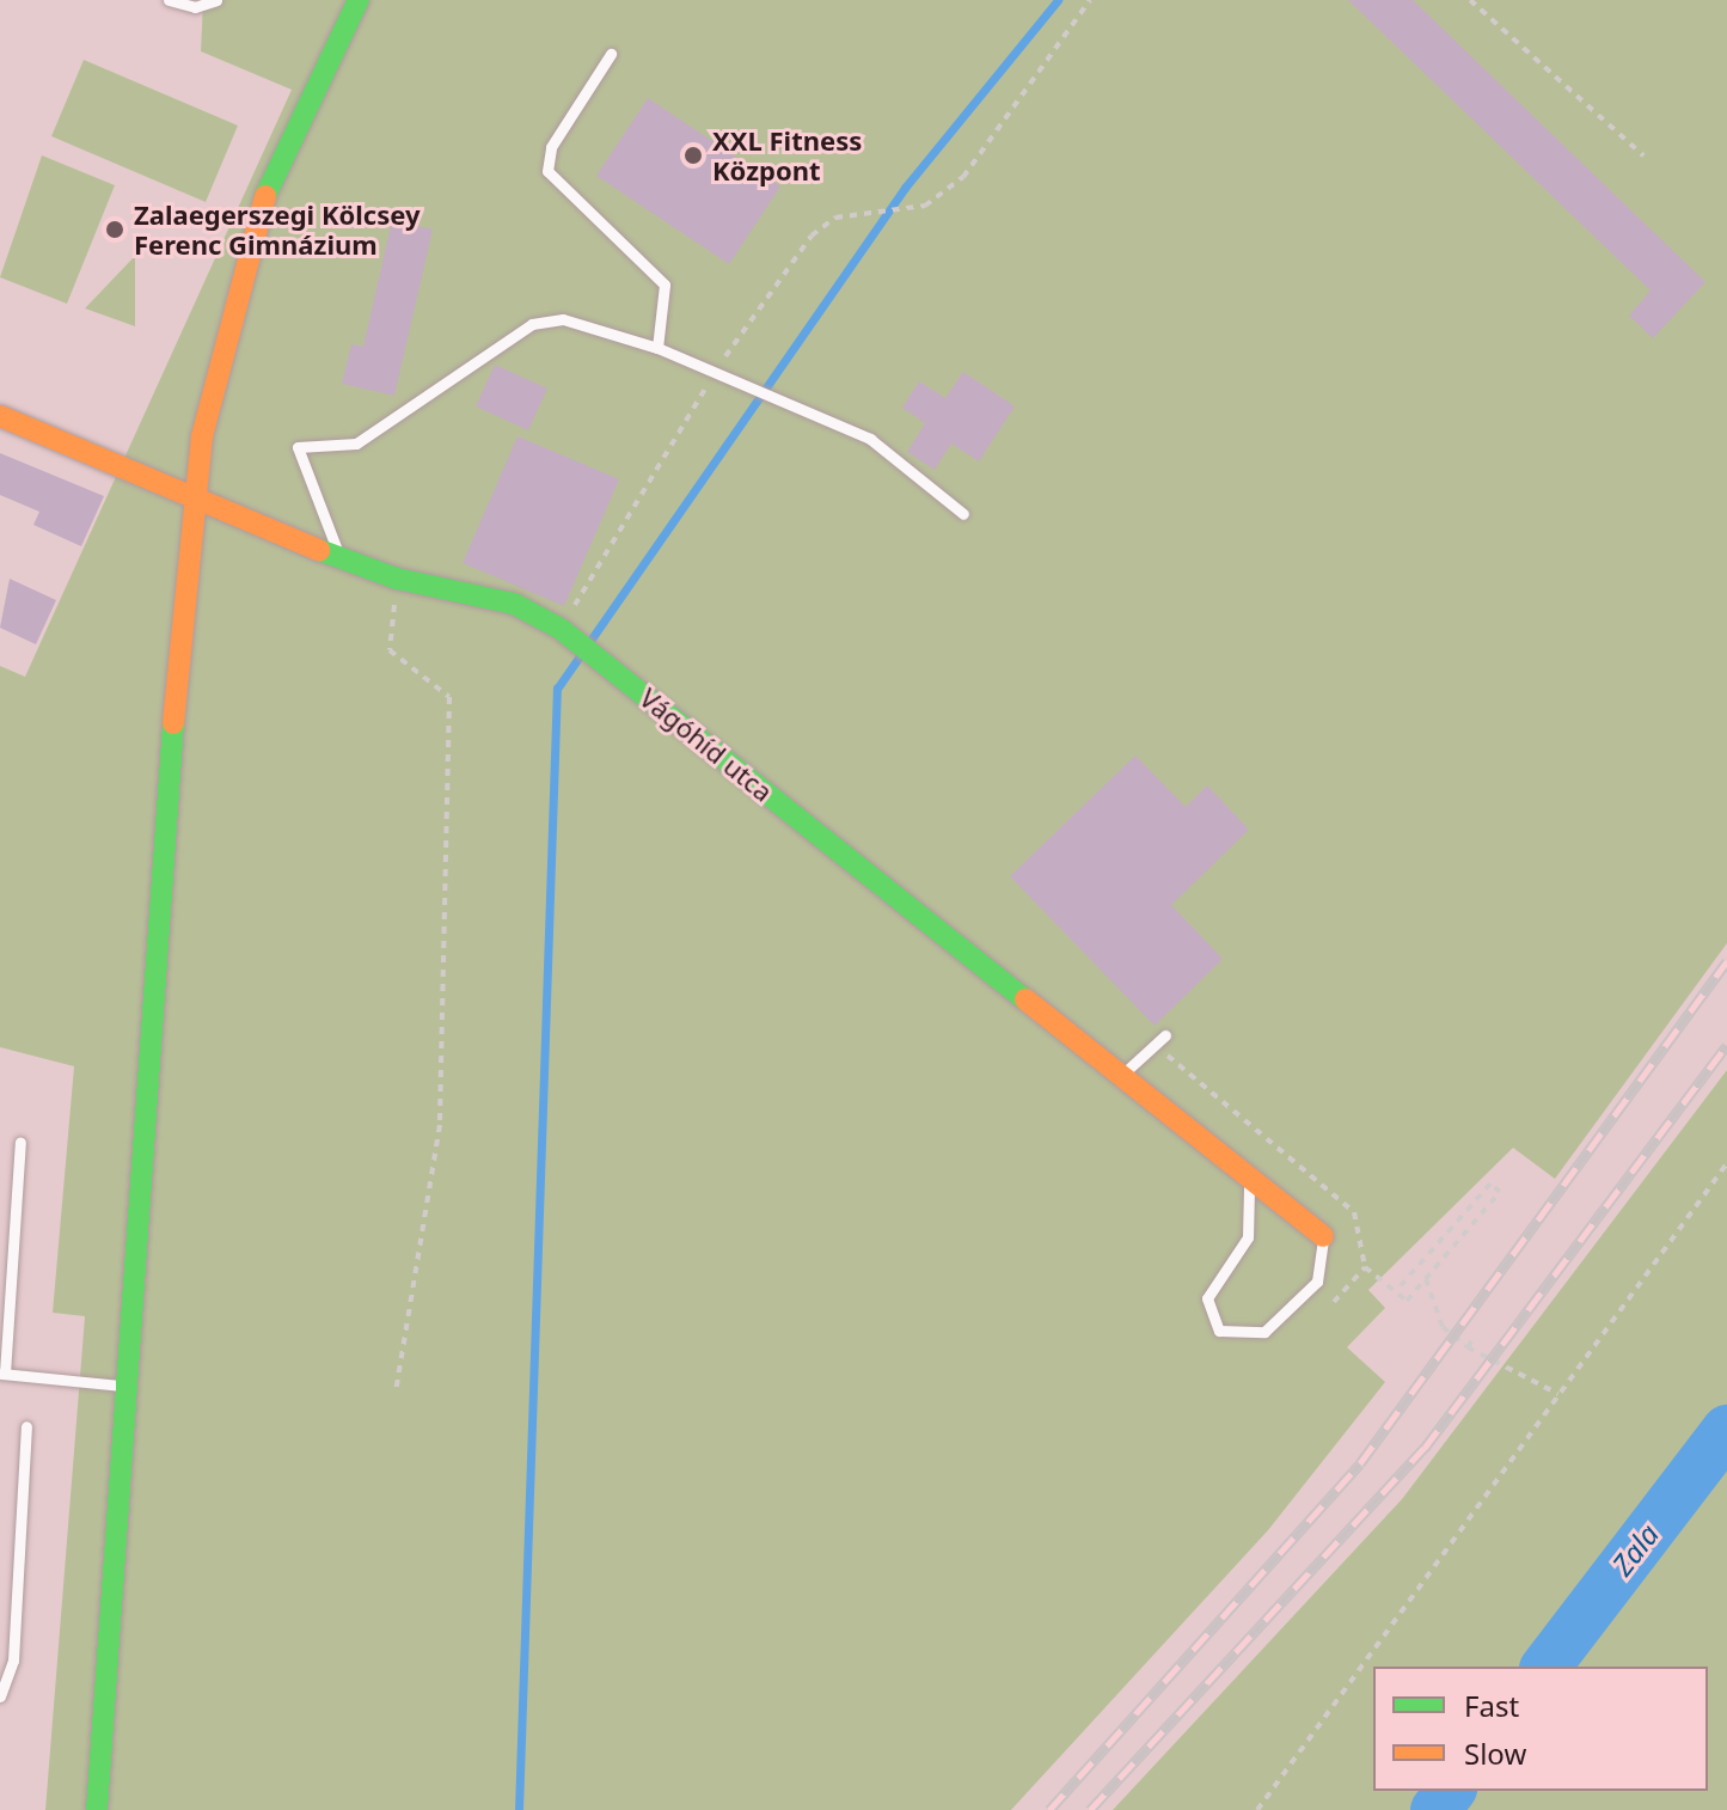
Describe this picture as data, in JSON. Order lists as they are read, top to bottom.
{
  "streets": {
    "street": ["Vágóhíd utca"]
  },
  "water": ["Zala"],
  "places": ["XXL Fitness Központ", "Zalaegerszegi Kölcsey Ferenc Gimnázium"],
  "legend": ["Fast", "Slow"]
}
